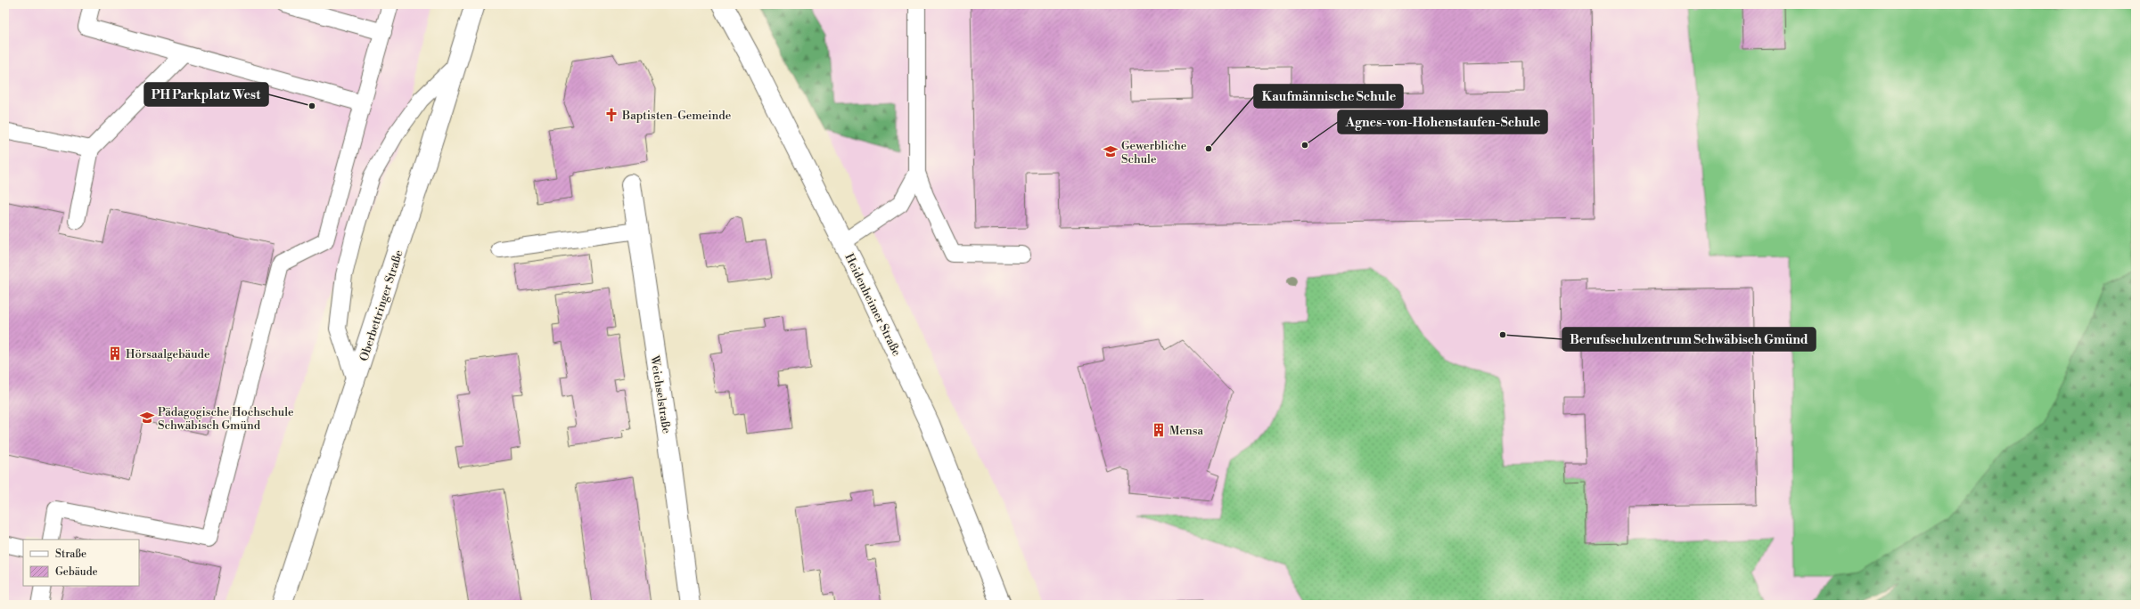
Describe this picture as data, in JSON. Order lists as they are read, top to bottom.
{
  "streets": {
    "street": ["Heidenheimer Straße", "Oberbettringer Straße", "Weichselstraße"]
  },
  "places": {
    "other": [
      "PH Parkplatz West",
      "Agnes-von-Hohenstaufen-Schule",
      "Kaufmännische Schule",
      "Berufsschulzentrum Schwäbisch Gmünd"
    ],
    "church": ["Baptisten-Gemeinde"],
    "school or university": ["Gewerbliche Schule", "Pädagogische Hochschule Schwäbisch Gmünd"],
    "building": ["Hörsaalgebäude", "Mensa"]
  },
  "legend": ["Straße", "Gebäude"]
}
